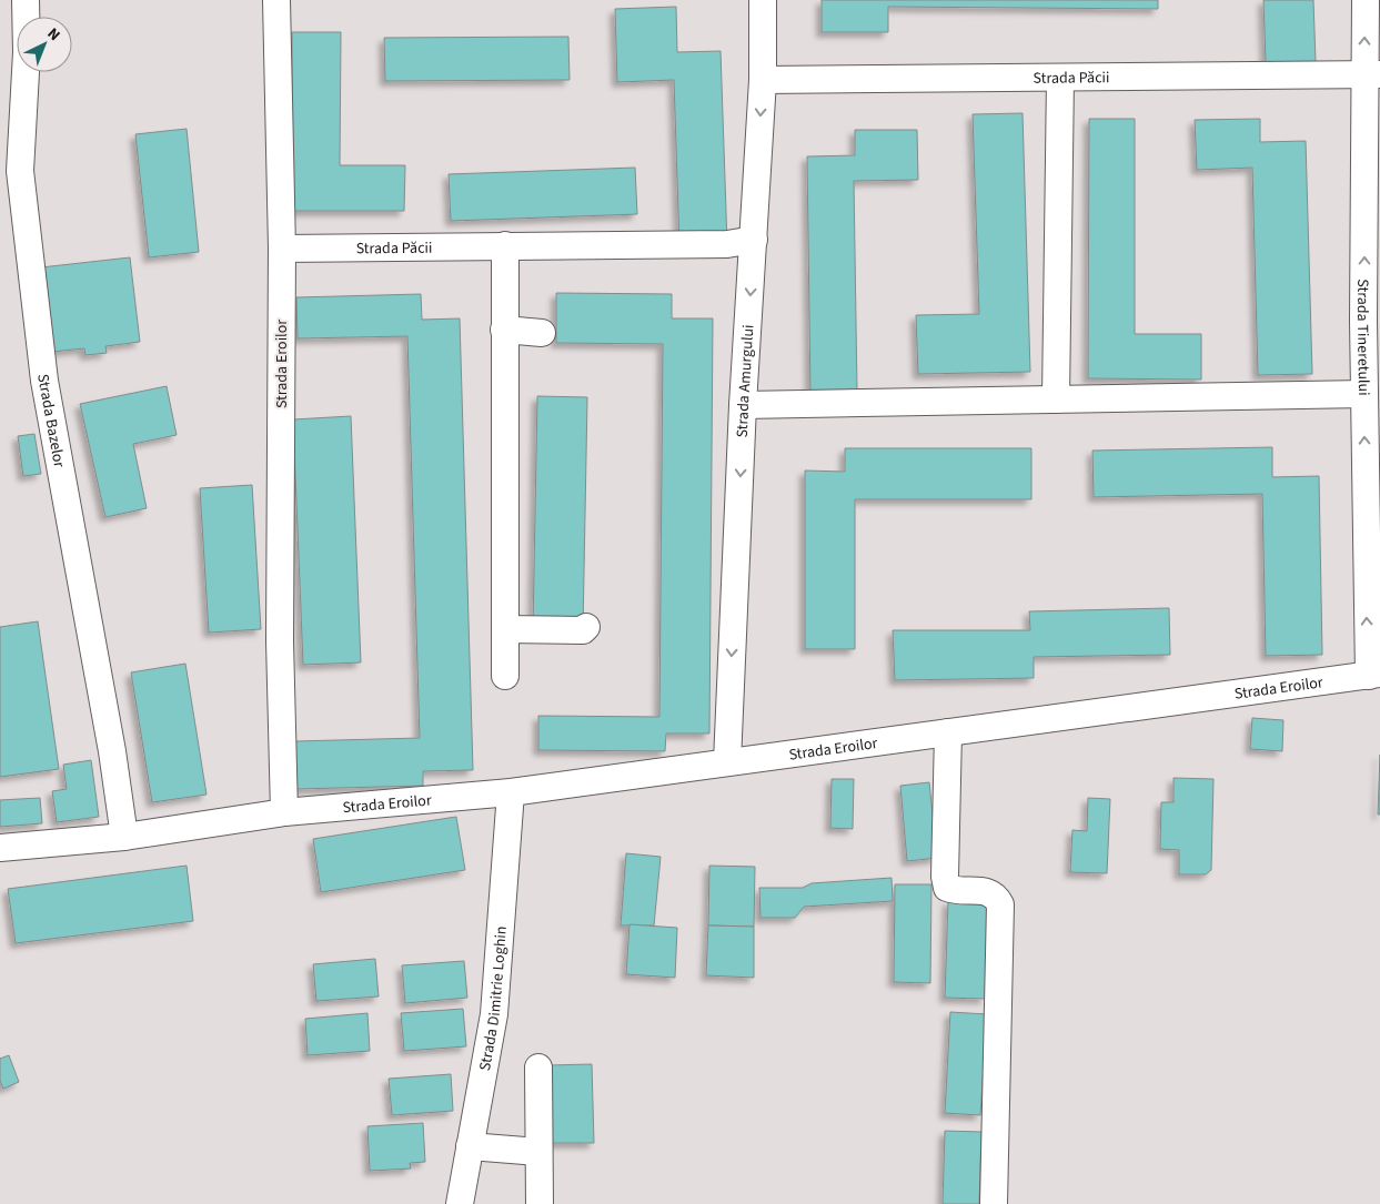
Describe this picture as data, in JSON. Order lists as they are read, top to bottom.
{
  "streets": {
    "street": [
      "Strada Păcii",
      "Strada Tineretului",
      "Strada Eroilor",
      "Strada Amurgului",
      "Strada Bazelor",
      "Strada Dimitrie Loghin"
    ]
  },
  "crossings": [
    ["Strada Păcii", "Strada Tineretului"],
    ["Strada Păcii", "Strada Eroilor"],
    ["Strada Păcii", "Strada Amurgului"],
    ["Strada Tineretului", "Strada Eroilor"],
    ["Strada Eroilor", "Strada Amurgului"],
    ["Strada Eroilor", "Strada Bazelor"],
    ["Strada Eroilor", "Strada Dimitrie Loghin"]
  ],
  "one_way": ["Strada Tineretului"],
  "north": "top right"
}
